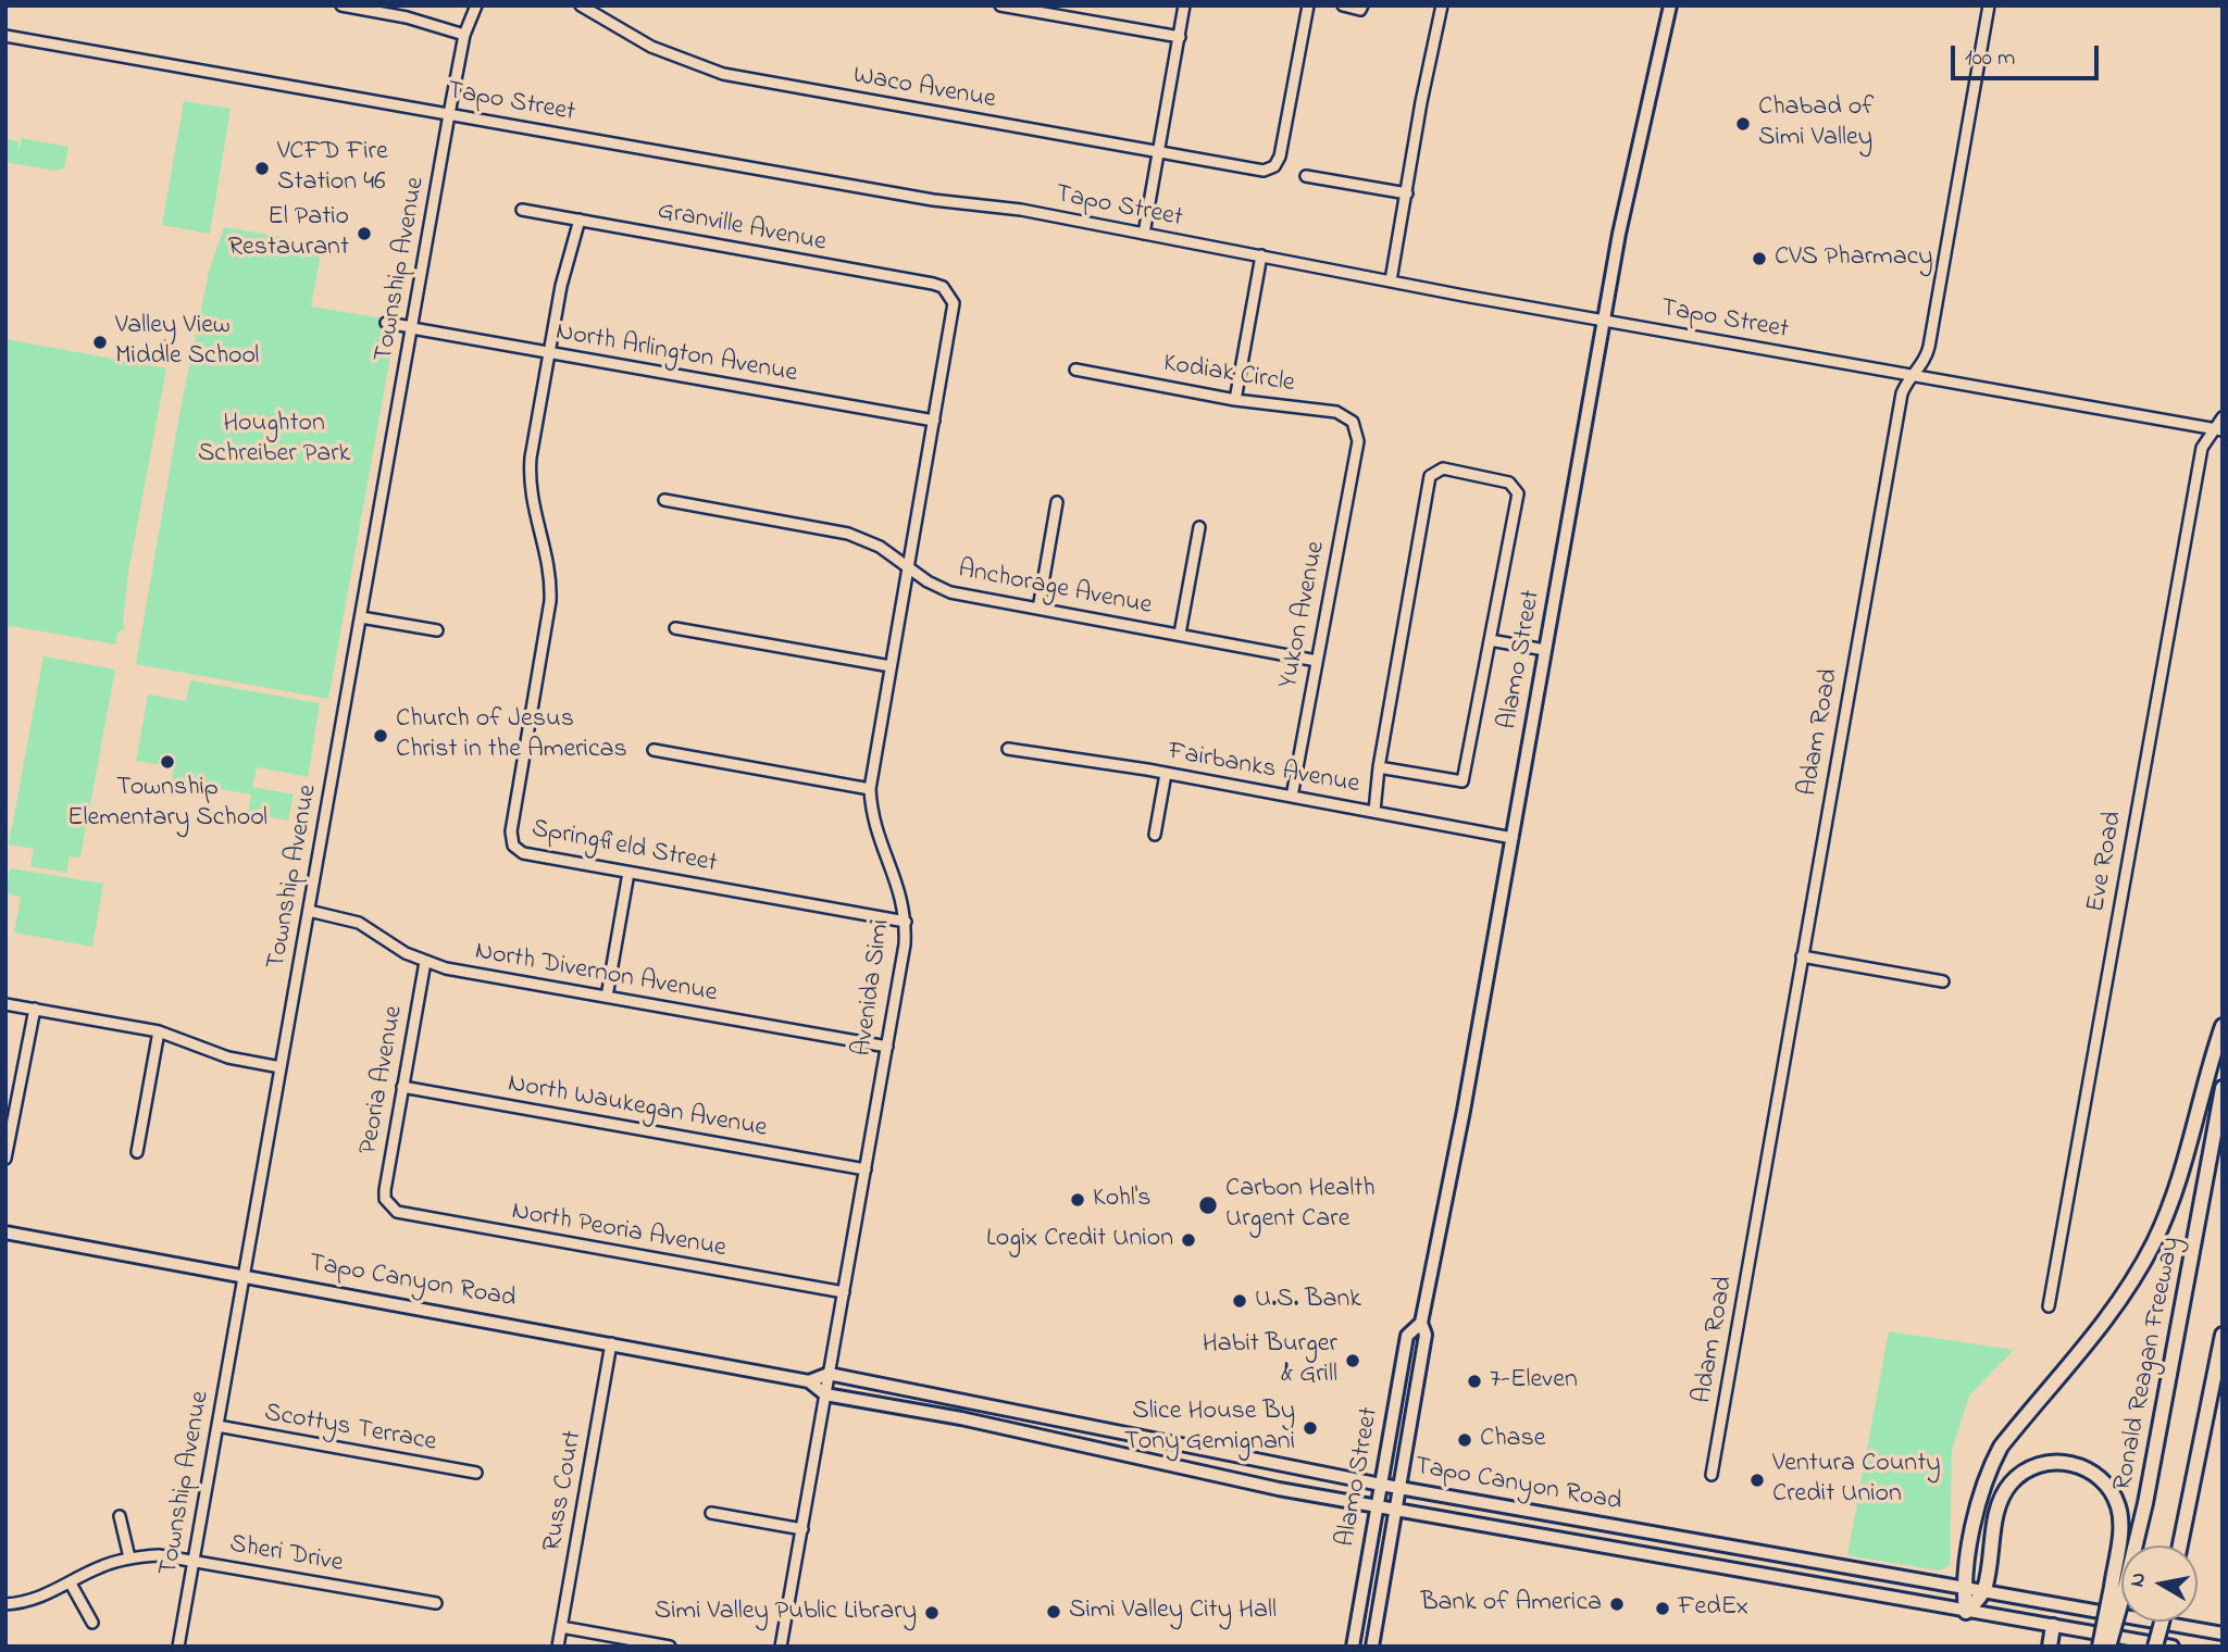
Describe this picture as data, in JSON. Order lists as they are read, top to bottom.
{
  "streets": {
    "highway": ["Ronald Reagan Freeway"],
    "main road": ["Alamo Street", "Tapo Canyon Road"],
    "street": [
      "Waco Avenue",
      "Tapo Street",
      "Granville Avenue",
      "Township Avenue",
      "North Arlington Avenue",
      "Kodiak Circle",
      "Anchorage Avenue",
      "Yukon Avenue",
      "Adam Road",
      "Fairbanks Avenue",
      "Springfield Street",
      "Eve Road",
      "North Divernon Avenue",
      "Avenida Simi",
      "Peoria Avenue",
      "North Waukegan Avenue",
      "North Peoria Avenue",
      "Scottys Terrace",
      "Russ Court",
      "Sheri Drive"
    ]
  },
  "crossings": [
    ["Tapo Street", "Township Avenue"],
    ["Tapo Street", "Alamo Street"],
    ["Tapo Street", "Adam Road"],
    ["Tapo Street", "Eve Road"],
    ["Granville Avenue", "Springfield Street"],
    ["Granville Avenue", "Avenida Simi"],
    ["Township Avenue", "North Arlington Avenue"],
    ["Township Avenue", "North Divernon Avenue"],
    ["Township Avenue", "Tapo Canyon Road"],
    ["Township Avenue", "Scottys Terrace"],
    ["Township Avenue", "Sheri Drive"],
    ["North Arlington Avenue", "Springfield Street"],
    ["North Arlington Avenue", "Avenida Simi"],
    ["Kodiak Circle", "Yukon Avenue"],
    ["Anchorage Avenue", "Yukon Avenue"],
    ["Anchorage Avenue", "Avenida Simi"],
    ["Yukon Avenue", "Fairbanks Avenue"],
    ["Alamo Street", "Fairbanks Avenue"],
    ["Alamo Street", "Tapo Canyon Road"],
    ["Springfield Street", "Avenida Simi"],
    ["North Divernon Avenue", "Avenida Simi"],
    ["North Divernon Avenue", "Peoria Avenue"],
    ["Avenida Simi", "North Waukegan Avenue"],
    ["Avenida Simi", "North Peoria Avenue"],
    ["Avenida Simi", "Tapo Canyon Road"],
    ["Peoria Avenue", "North Waukegan Avenue"],
    ["Peoria Avenue", "North Peoria Avenue"],
    ["Tapo Canyon Road", "Russ Court"]
  ],
  "parks": ["Houghton Schreiber Park"],
  "places": [
    "Chabad of Simi Valley",
    "VCFD Fire Station 46",
    "El Patio Restaurant",
    "CVS Pharmacy",
    "Valley View Middle School",
    "Church of Jesus Christ in the Americas",
    "Township Elementary School",
    "Kohl's",
    "Carbon Health Urgent Care",
    "Logix Credit Union",
    "U.S. Bank",
    "Habit Burger & Grill",
    "7-Eleven",
    "Slice House By Tony Gemignani",
    "Chase",
    "Ventura County Credit Union",
    "Bank of America",
    "FedEx",
    "Simi Valley City Hall",
    "Simi Valley Public Library"
  ],
  "scale_bar": "100 m",
  "north": "left"
}
